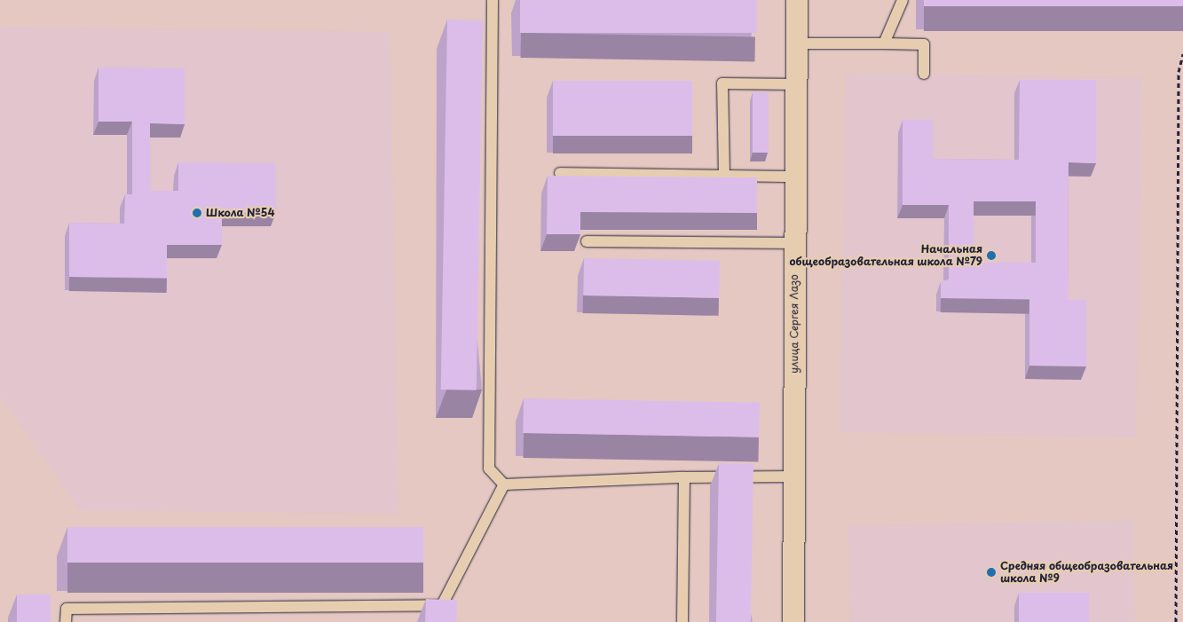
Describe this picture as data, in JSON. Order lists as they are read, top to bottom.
{
  "streets": {
    "street": ["улица Сергея Лазо"]
  },
  "places": ["Школа №54", "Начальная общеобразовательная школа №79", "Средняя общеобразовательная школа №9"]
}
